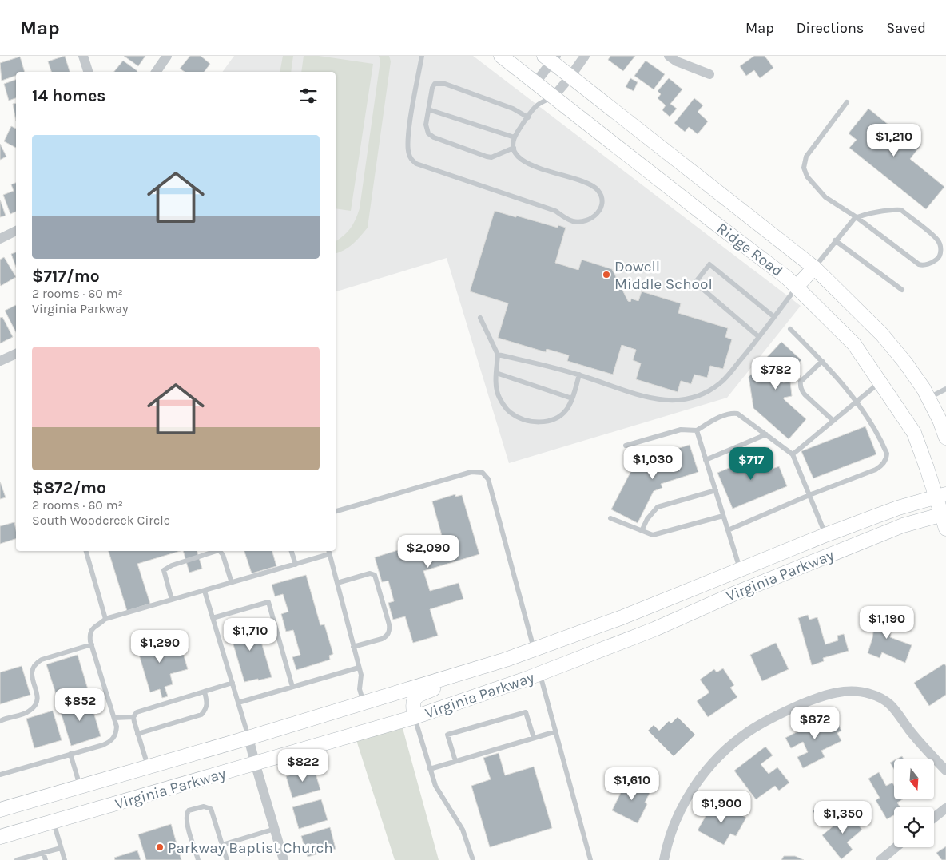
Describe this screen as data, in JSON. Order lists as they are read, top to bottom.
{
  "streets": {
    "main road": ["Ridge Road", "Virginia Parkway"]
  },
  "crossings": [
    ["Ridge Road", "Virginia Parkway"]
  ],
  "places": ["Dowell Middle School", "Parkway Baptist Church"],
  "north": "bottom",
  "page": {
    "header": "Map",
    "nav": ["Map", "Directions", "Saved"],
    "heading": "14 homes",
    "list": [
      {
        "name": "$717/mo",
        "note": "2 rooms · 60 m² · Virginia Parkway"
      },
      {
        "name": "$872/mo",
        "note": "2 rooms · 60 m² · South Woodcreek Circle"
      }
    ],
    "price": [
      "$1,210",
      "$782",
      "$1,030",
      "$717",
      "$2,090",
      "$1,190",
      "$1,710",
      "$1,290",
      "$852",
      "$872",
      "$822",
      "$1,610",
      "$1,900",
      "$1,350"
    ]
  }
}
